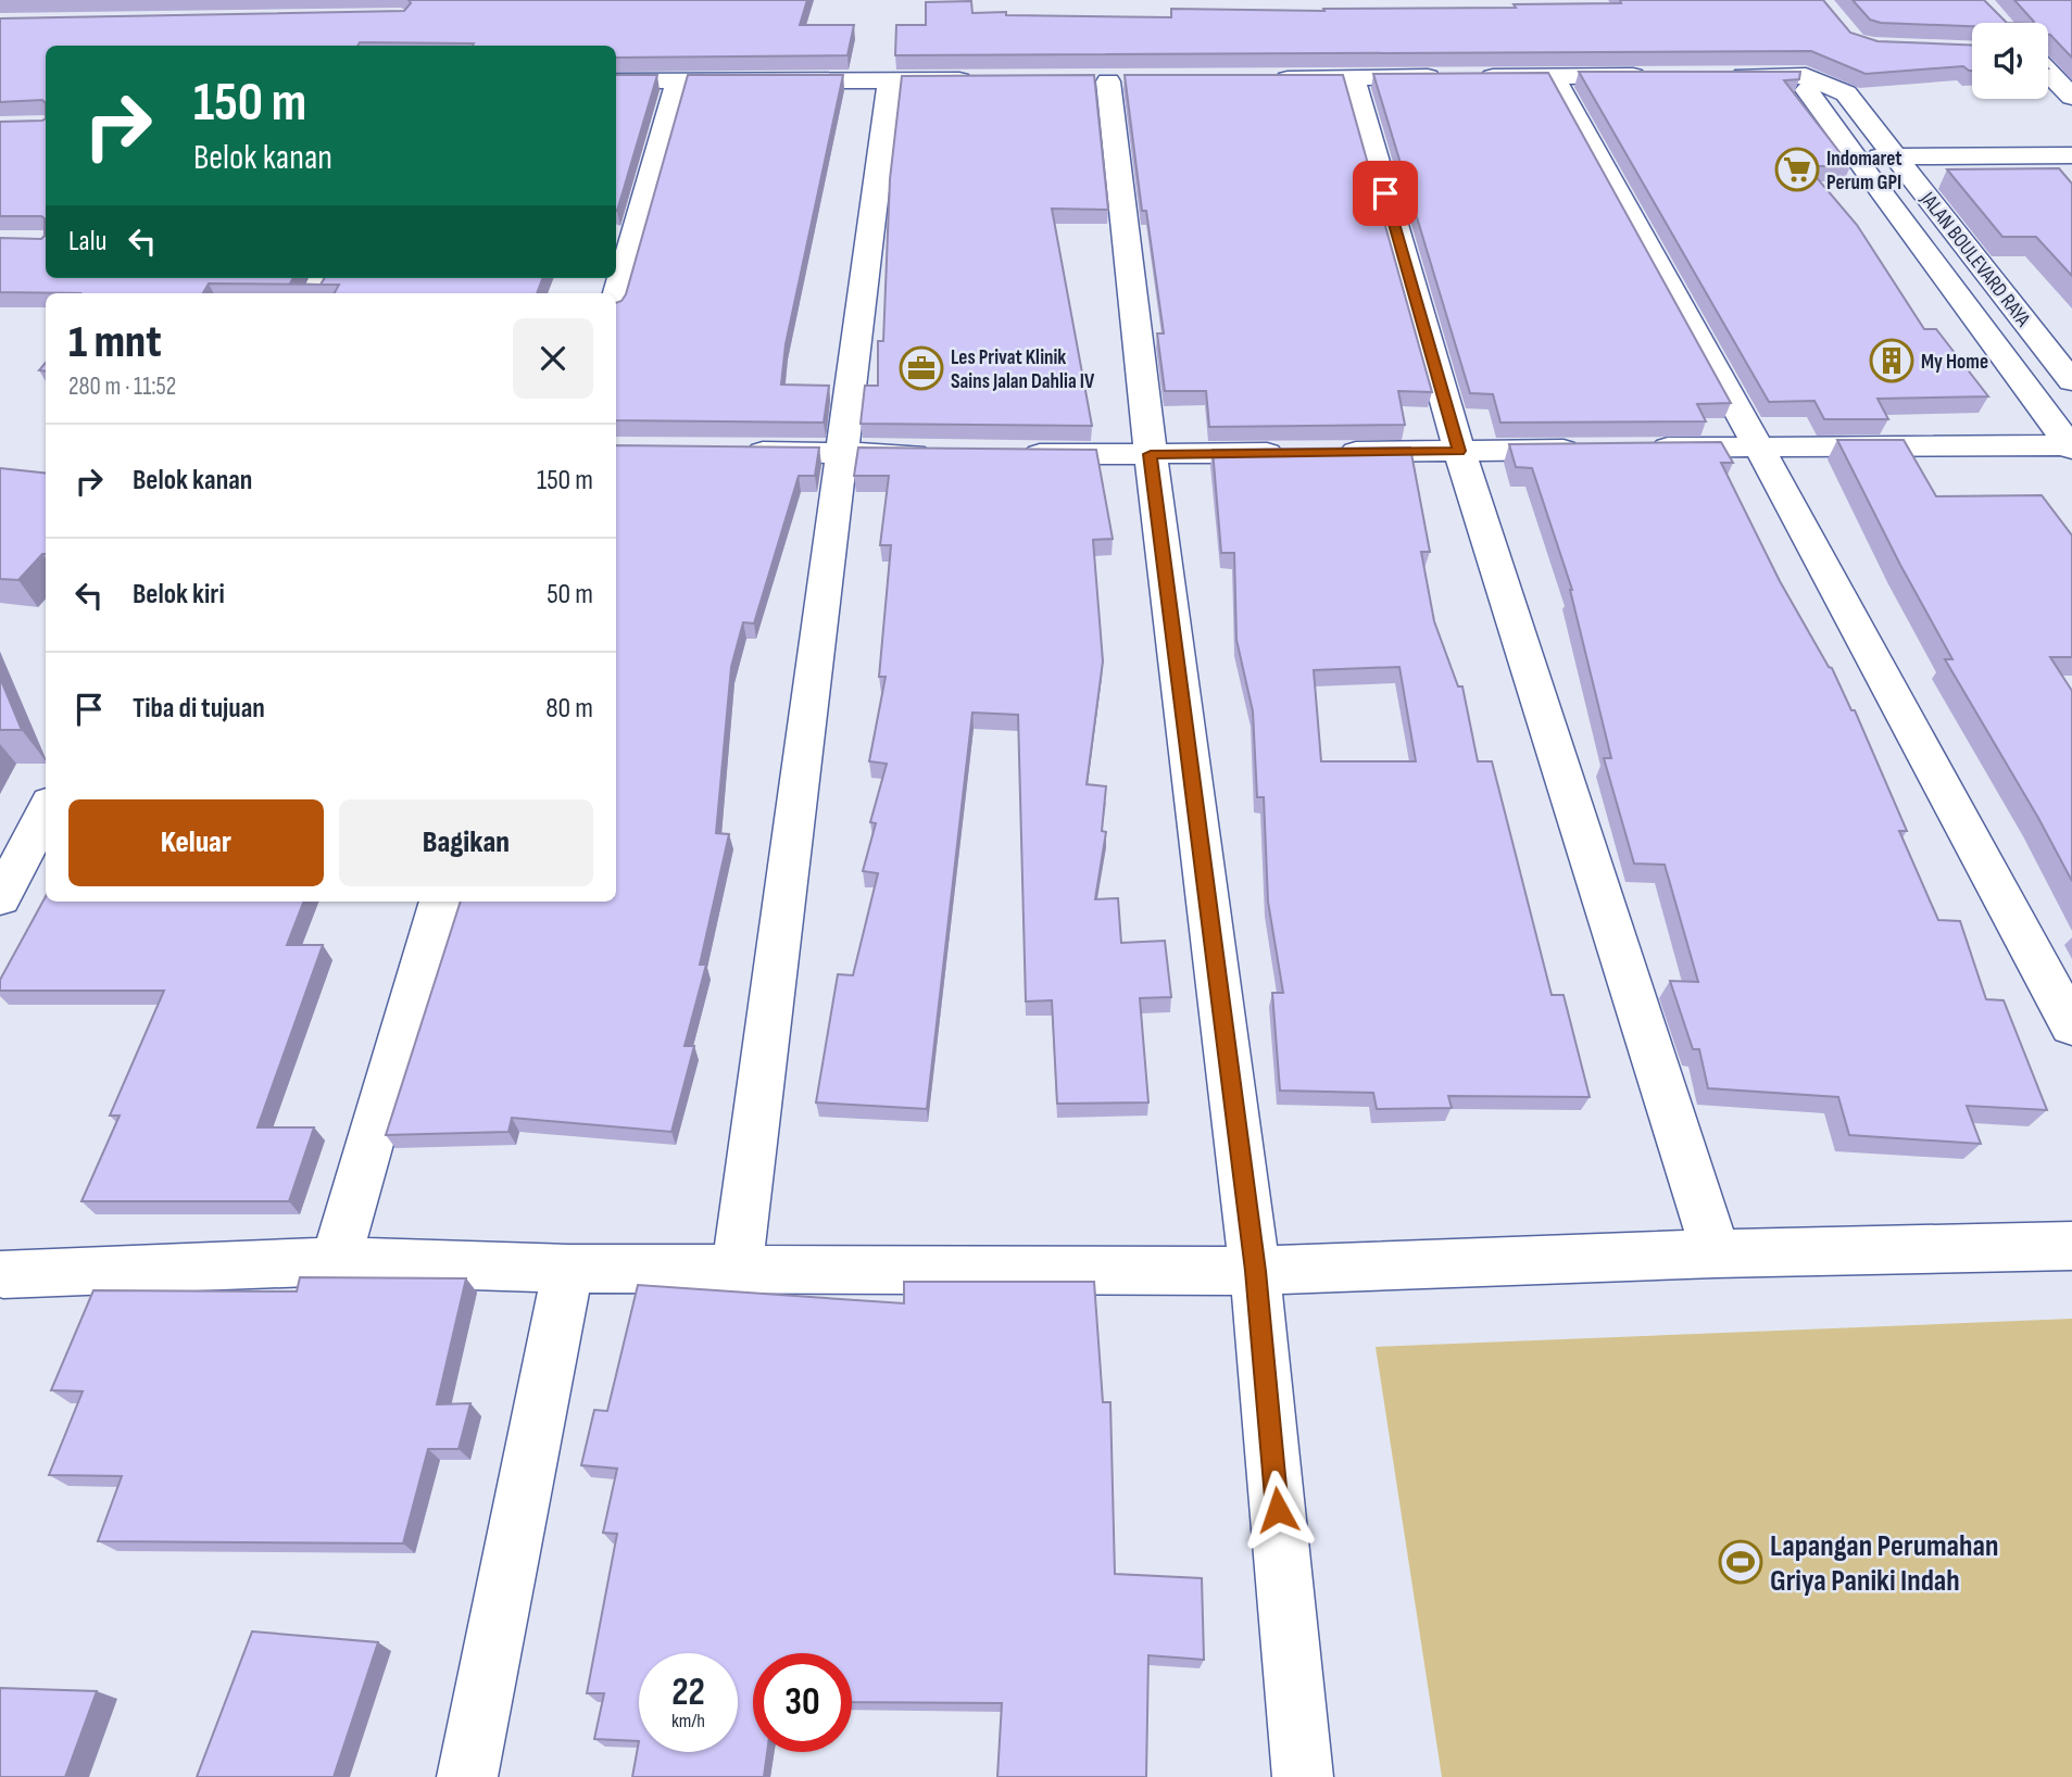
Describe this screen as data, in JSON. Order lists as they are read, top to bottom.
{
  "streets": {
    "street": ["JALAN BOULEVARD RAYA"]
  },
  "places": {
    "supermarket": ["Indomaret Perum GPI"],
    "building": ["My Home"],
    "office": ["Les Privat Klinik Sains Jalan Dahlia IV"],
    "sports": ["Lapangan Perumahan Griya Paniki Indah"]
  },
  "page": {
    "turn": ["150 m", "Belok kanan"],
    "then": "Lalu",
    "heading": ["1 mnt", "280 m · 11:52"],
    "list": [
      {
        "name": "Belok kanan",
        "value": "150 m"
      },
      {
        "name": "Belok kiri",
        "value": "50 m"
      },
      {
        "name": "Tiba di tujuan",
        "value": "80 m"
      }
    ],
    "buttons": ["Keluar", "Bagikan"],
    "speed": "22 km/h",
    "limit": "30"
  }
}
